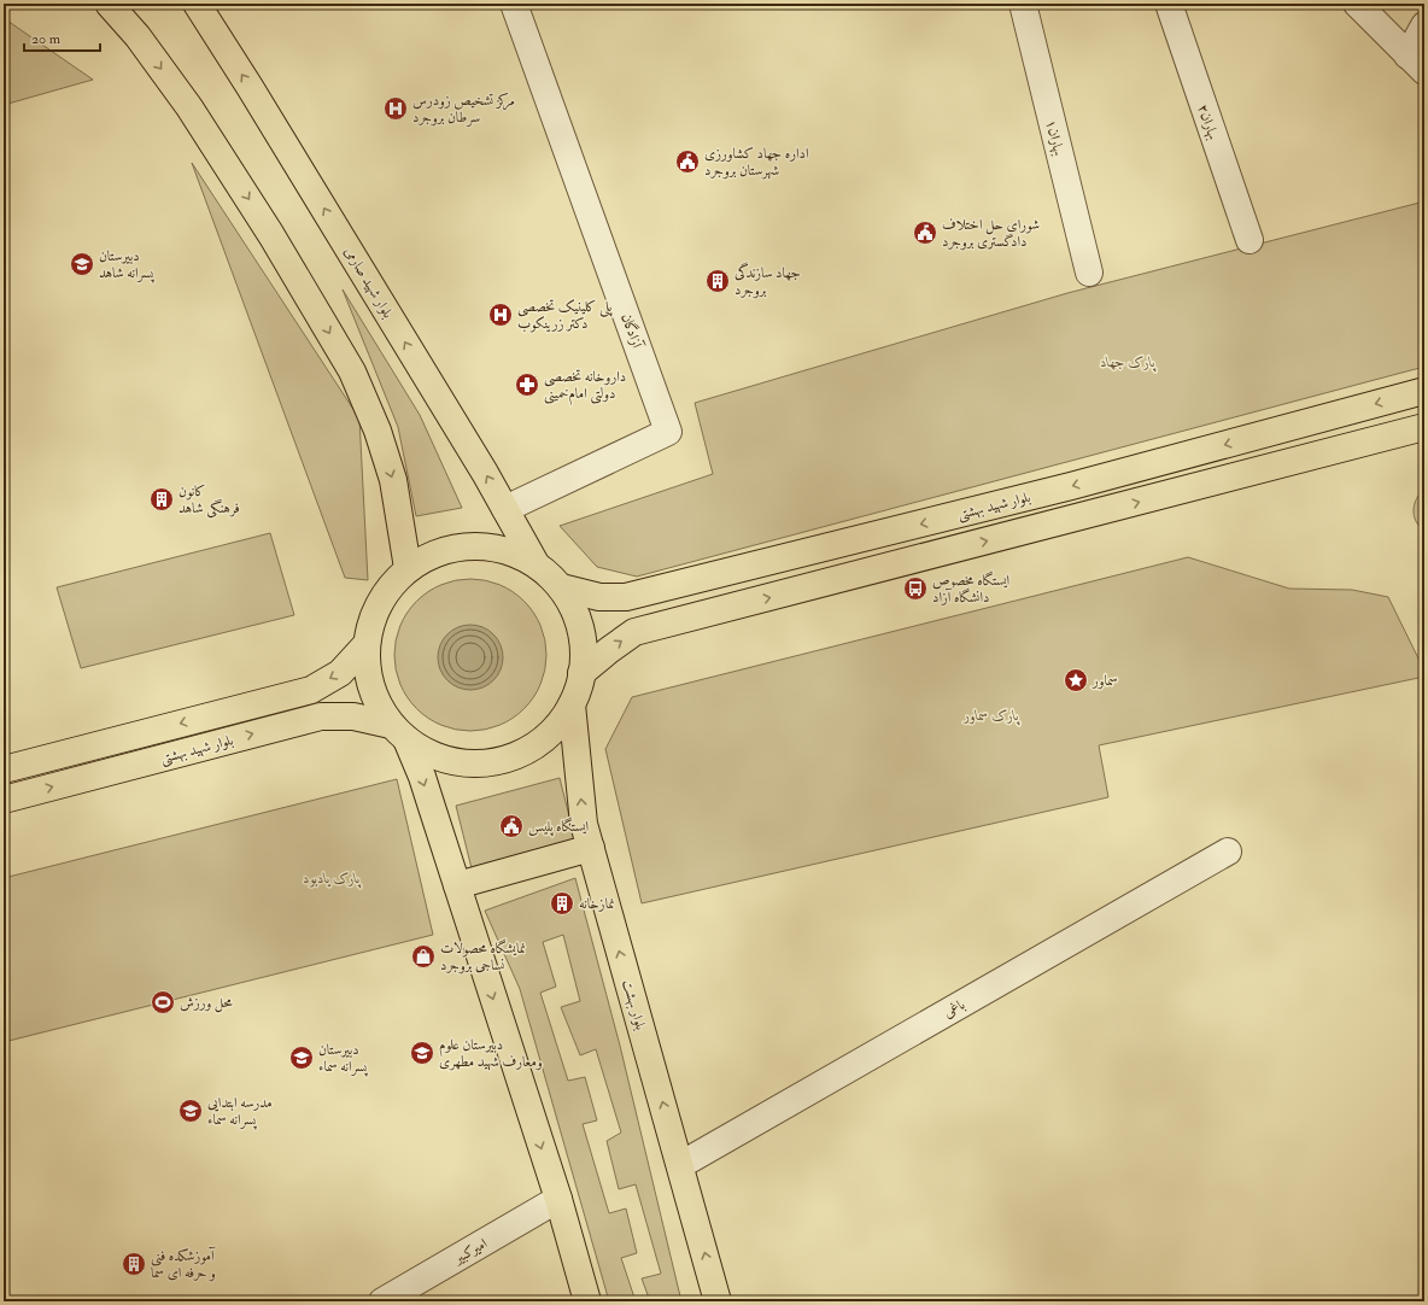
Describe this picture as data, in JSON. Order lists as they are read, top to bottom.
{
  "streets": {
    "main road": ["بلوار شهید صارمی", "بلوار شهید بهشتی", "بلوار بهشت"],
    "street": [
      "بهاران۲",
      "بهاران۱",
      "آزادگان",
      "باغی",
      "امیرکبیر"
    ]
  },
  "crossings": [
    ["بلوار شهید صارمی", "آزادگان"],
    ["بلوار بهشت", "باغی"]
  ],
  "parks": ["پارک جهاد", "پارک سماور", "پارک یادبود"],
  "places": {
    "hospital": ["مرکز تشخیص زودرس سرطان بروجرد", "پلی کلینیک تخصصی دکتر زرینکوب"],
    "public building": ["اداره جهاد کشاورزی شهرستان بروجرد", "شورای حل اختلاف دادگستری بروجرد", "ایستگاه پلیس"],
    "school or university": [
      "دبیرستان پسرانه شاهد",
      "دبیرستان علوم ومعارف شهید مطهری",
      "دبیرستان پسرانه سماء",
      "مدرسه ابتدایی پسرانه سماء"
    ],
    "building": [
      "جهاد سازندگی بروجرد",
      "کانون فرهنگی شاهد",
      "نمازخانه",
      "آموزشکده فنی و حرفه ای سما"
    ],
    "pharmacy": ["داروخانه تخصصی دولتی امام‌خمینی"],
    "bus stop": ["ایستگاه مخصوص دانشگاه آزاد"],
    "place": ["سماور"],
    "shop": ["نمایشگاه محصولات نساجی بروجرد"],
    "sports": ["محل ورزش"]
  },
  "scale_bar": "20 m"
}
